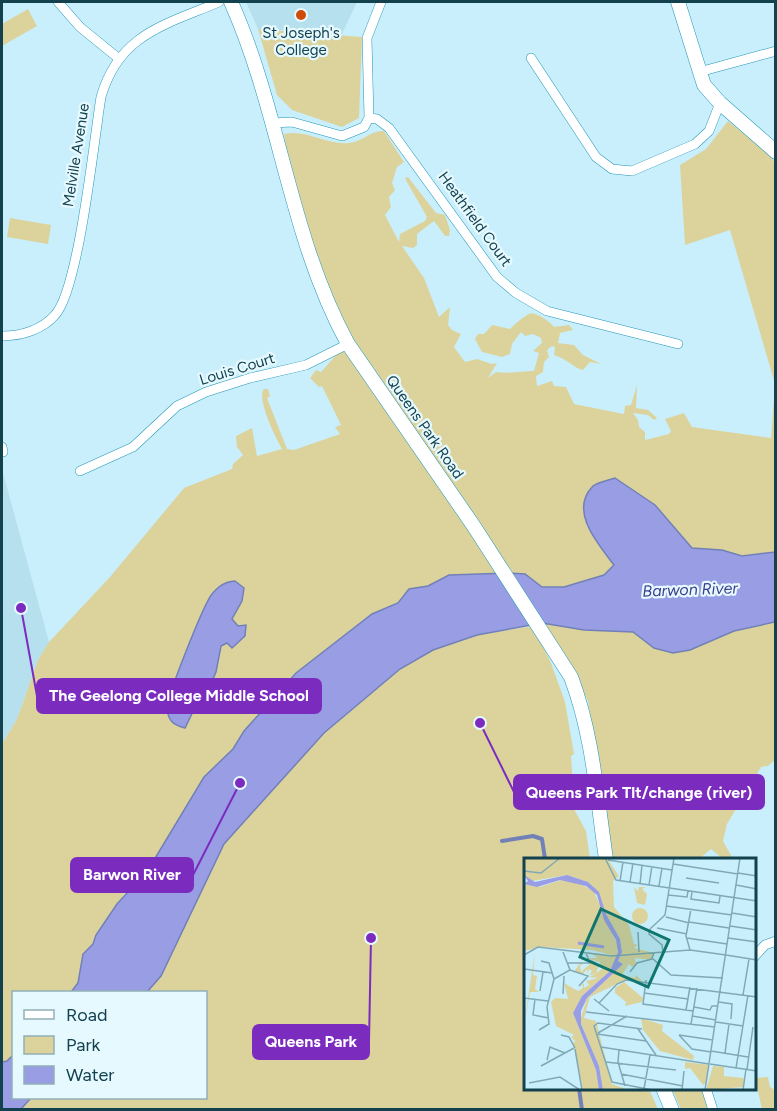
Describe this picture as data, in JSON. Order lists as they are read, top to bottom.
{
  "streets": {
    "main road": ["Queens Park Road"],
    "street": ["Melville Avenue", "Heathfield Court", "Louis Court"]
  },
  "crossings": [
    ["Louis Court", "Queens Park Road"]
  ],
  "water": ["Barwon River"],
  "places": [
    "St Joseph's College",
    "The Geelong College Middle School",
    "Queens Park Tlt/change (river)",
    "Barwon River",
    "Queens Park"
  ],
  "legend": ["Road", "Park", "Water"]
}
